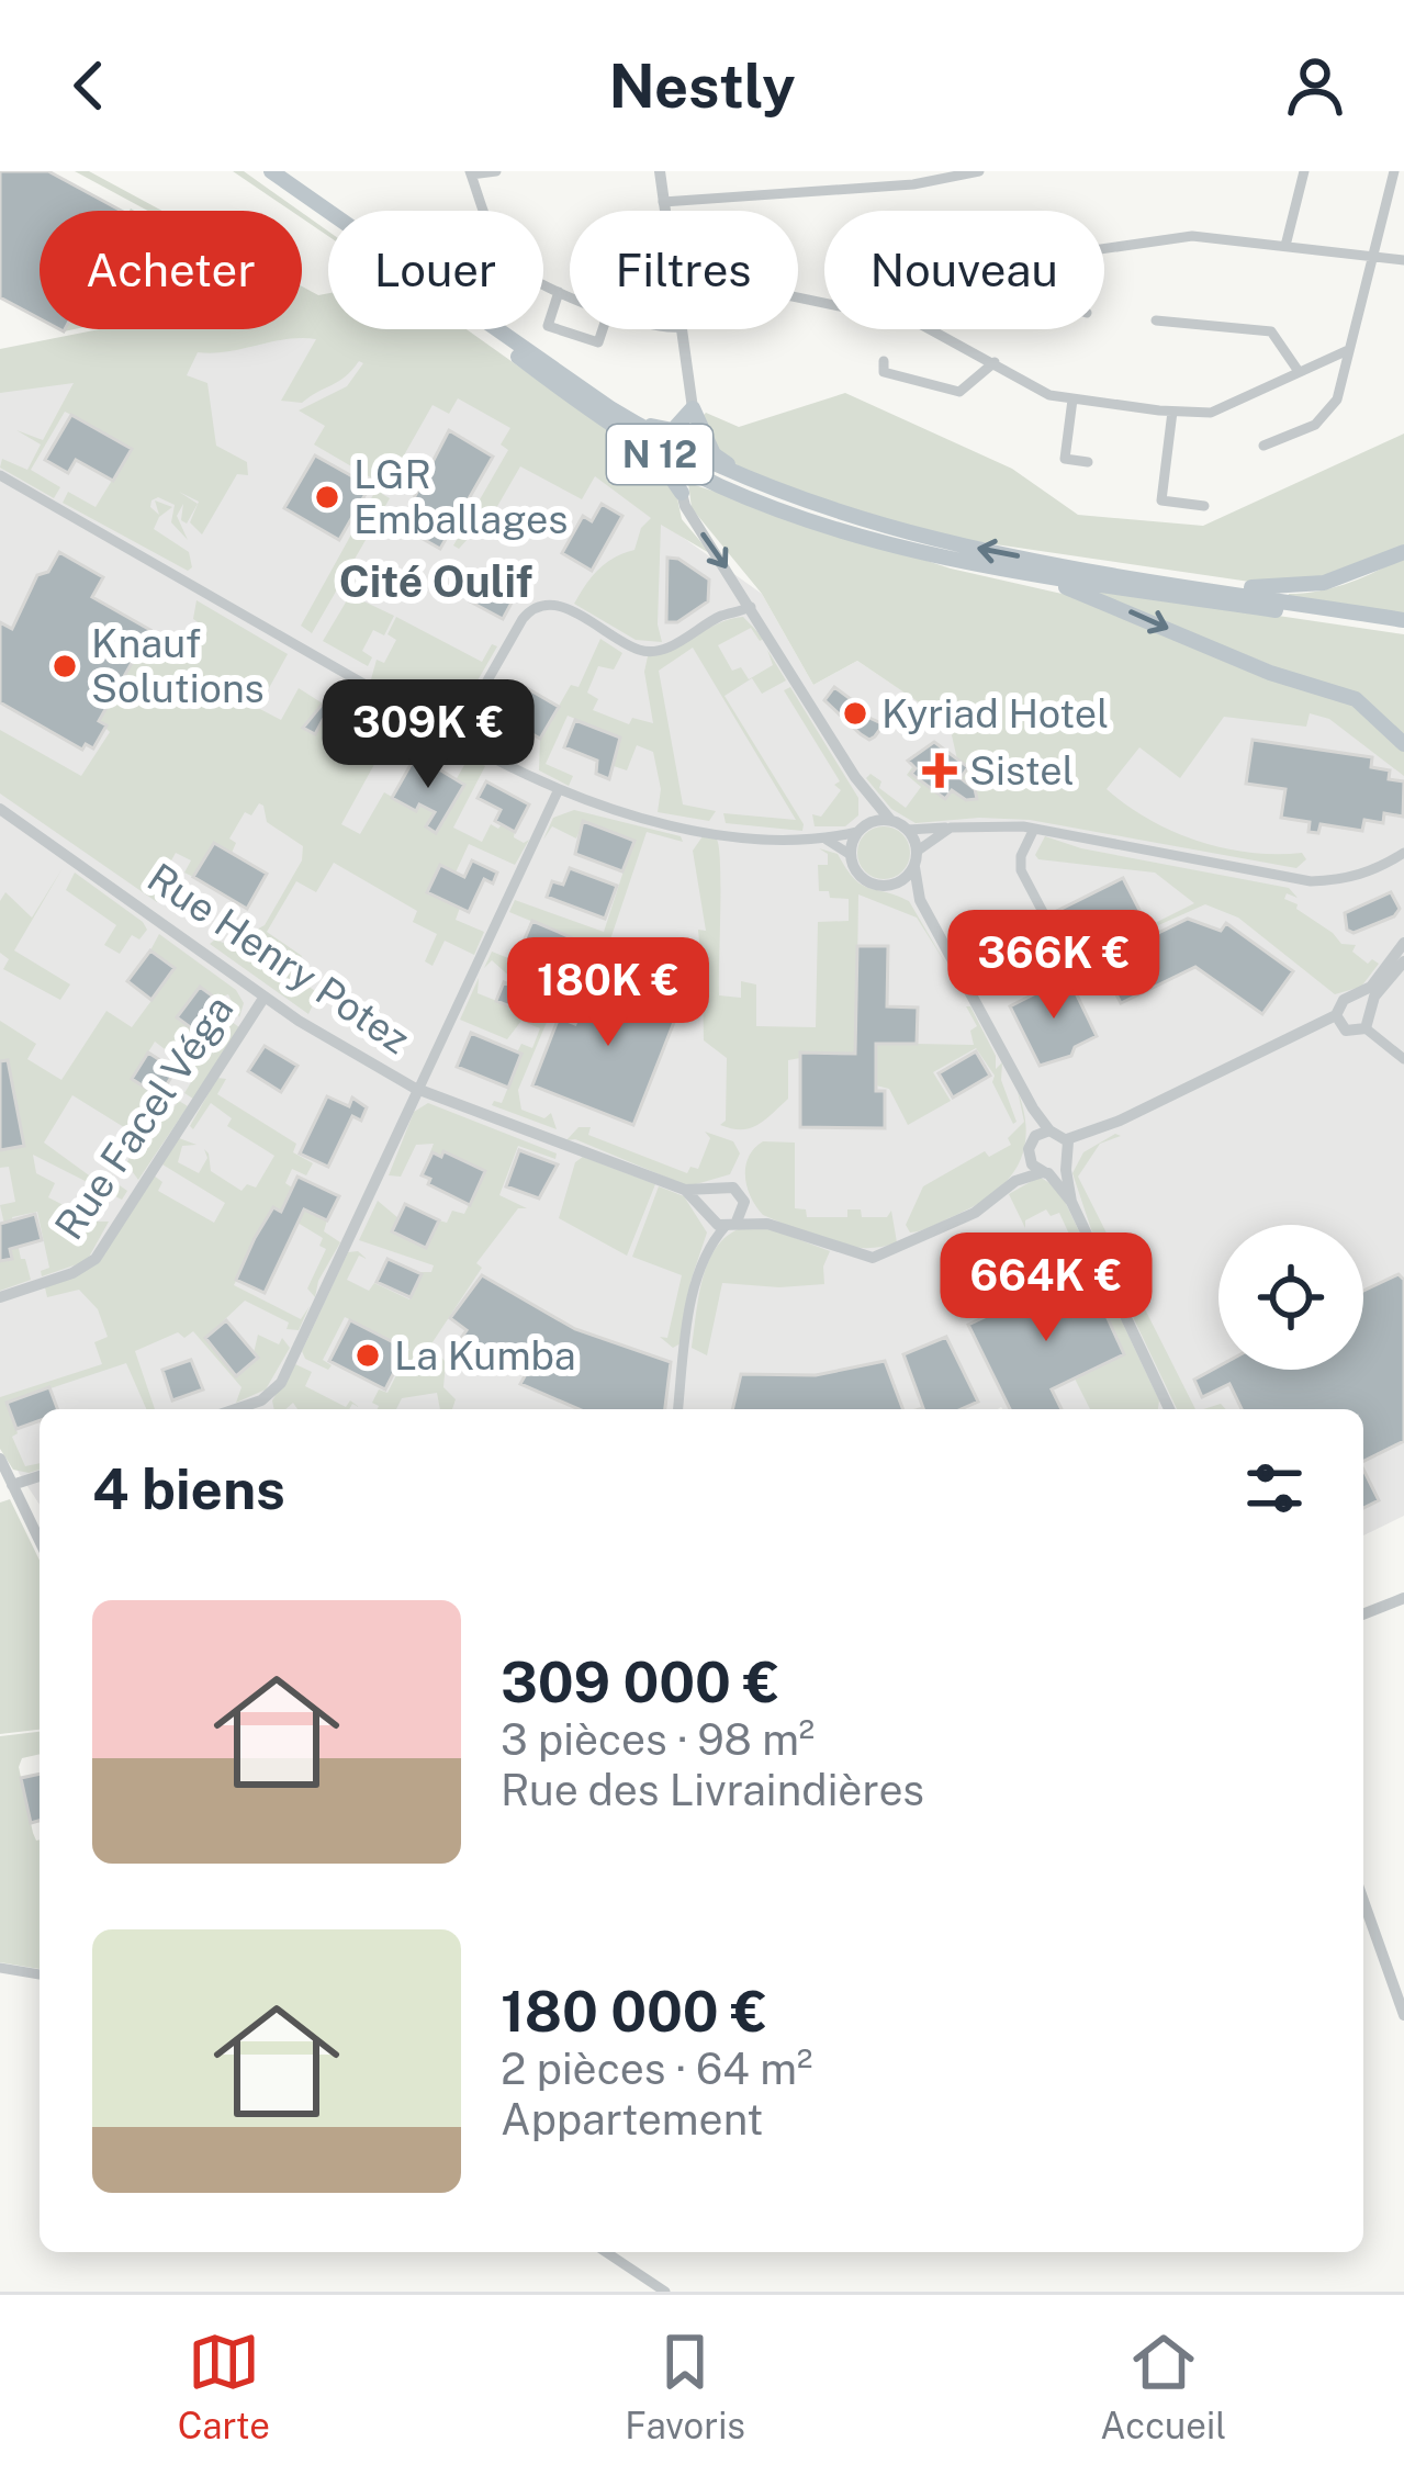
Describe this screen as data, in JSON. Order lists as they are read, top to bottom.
{
  "streets": {
    "main road": ["N 12"],
    "street": ["Rue Henry Potez", "Rue Facel Véga"]
  },
  "crossings": [
    ["Rue Henry Potez", "Rue Facel Véga"]
  ],
  "districts": ["Cité Oulif"],
  "places": {
    "other": [
      "LGR Emballages",
      "Knauf Solutions",
      "Kyriad Hotel",
      "La Kumba"
    ],
    "health": ["Sistel"]
  },
  "page": {
    "header": "Nestly",
    "chip": [
      "Acheter",
      "Louer",
      "Filtres",
      "Nouveau"
    ],
    "price": [
      "309K €",
      "366K €",
      "180K €",
      "664K €"
    ],
    "heading": "4 biens",
    "list": [
      {
        "name": "309 000 €",
        "note": "3 pièces · 98 m² · Rue des Livraindières"
      },
      {
        "name": "180 000 €",
        "note": "2 pièces · 64 m² · Appartement"
      }
    ],
    "tabs": ["Carte", "Favoris", "Accueil"]
  }
}
